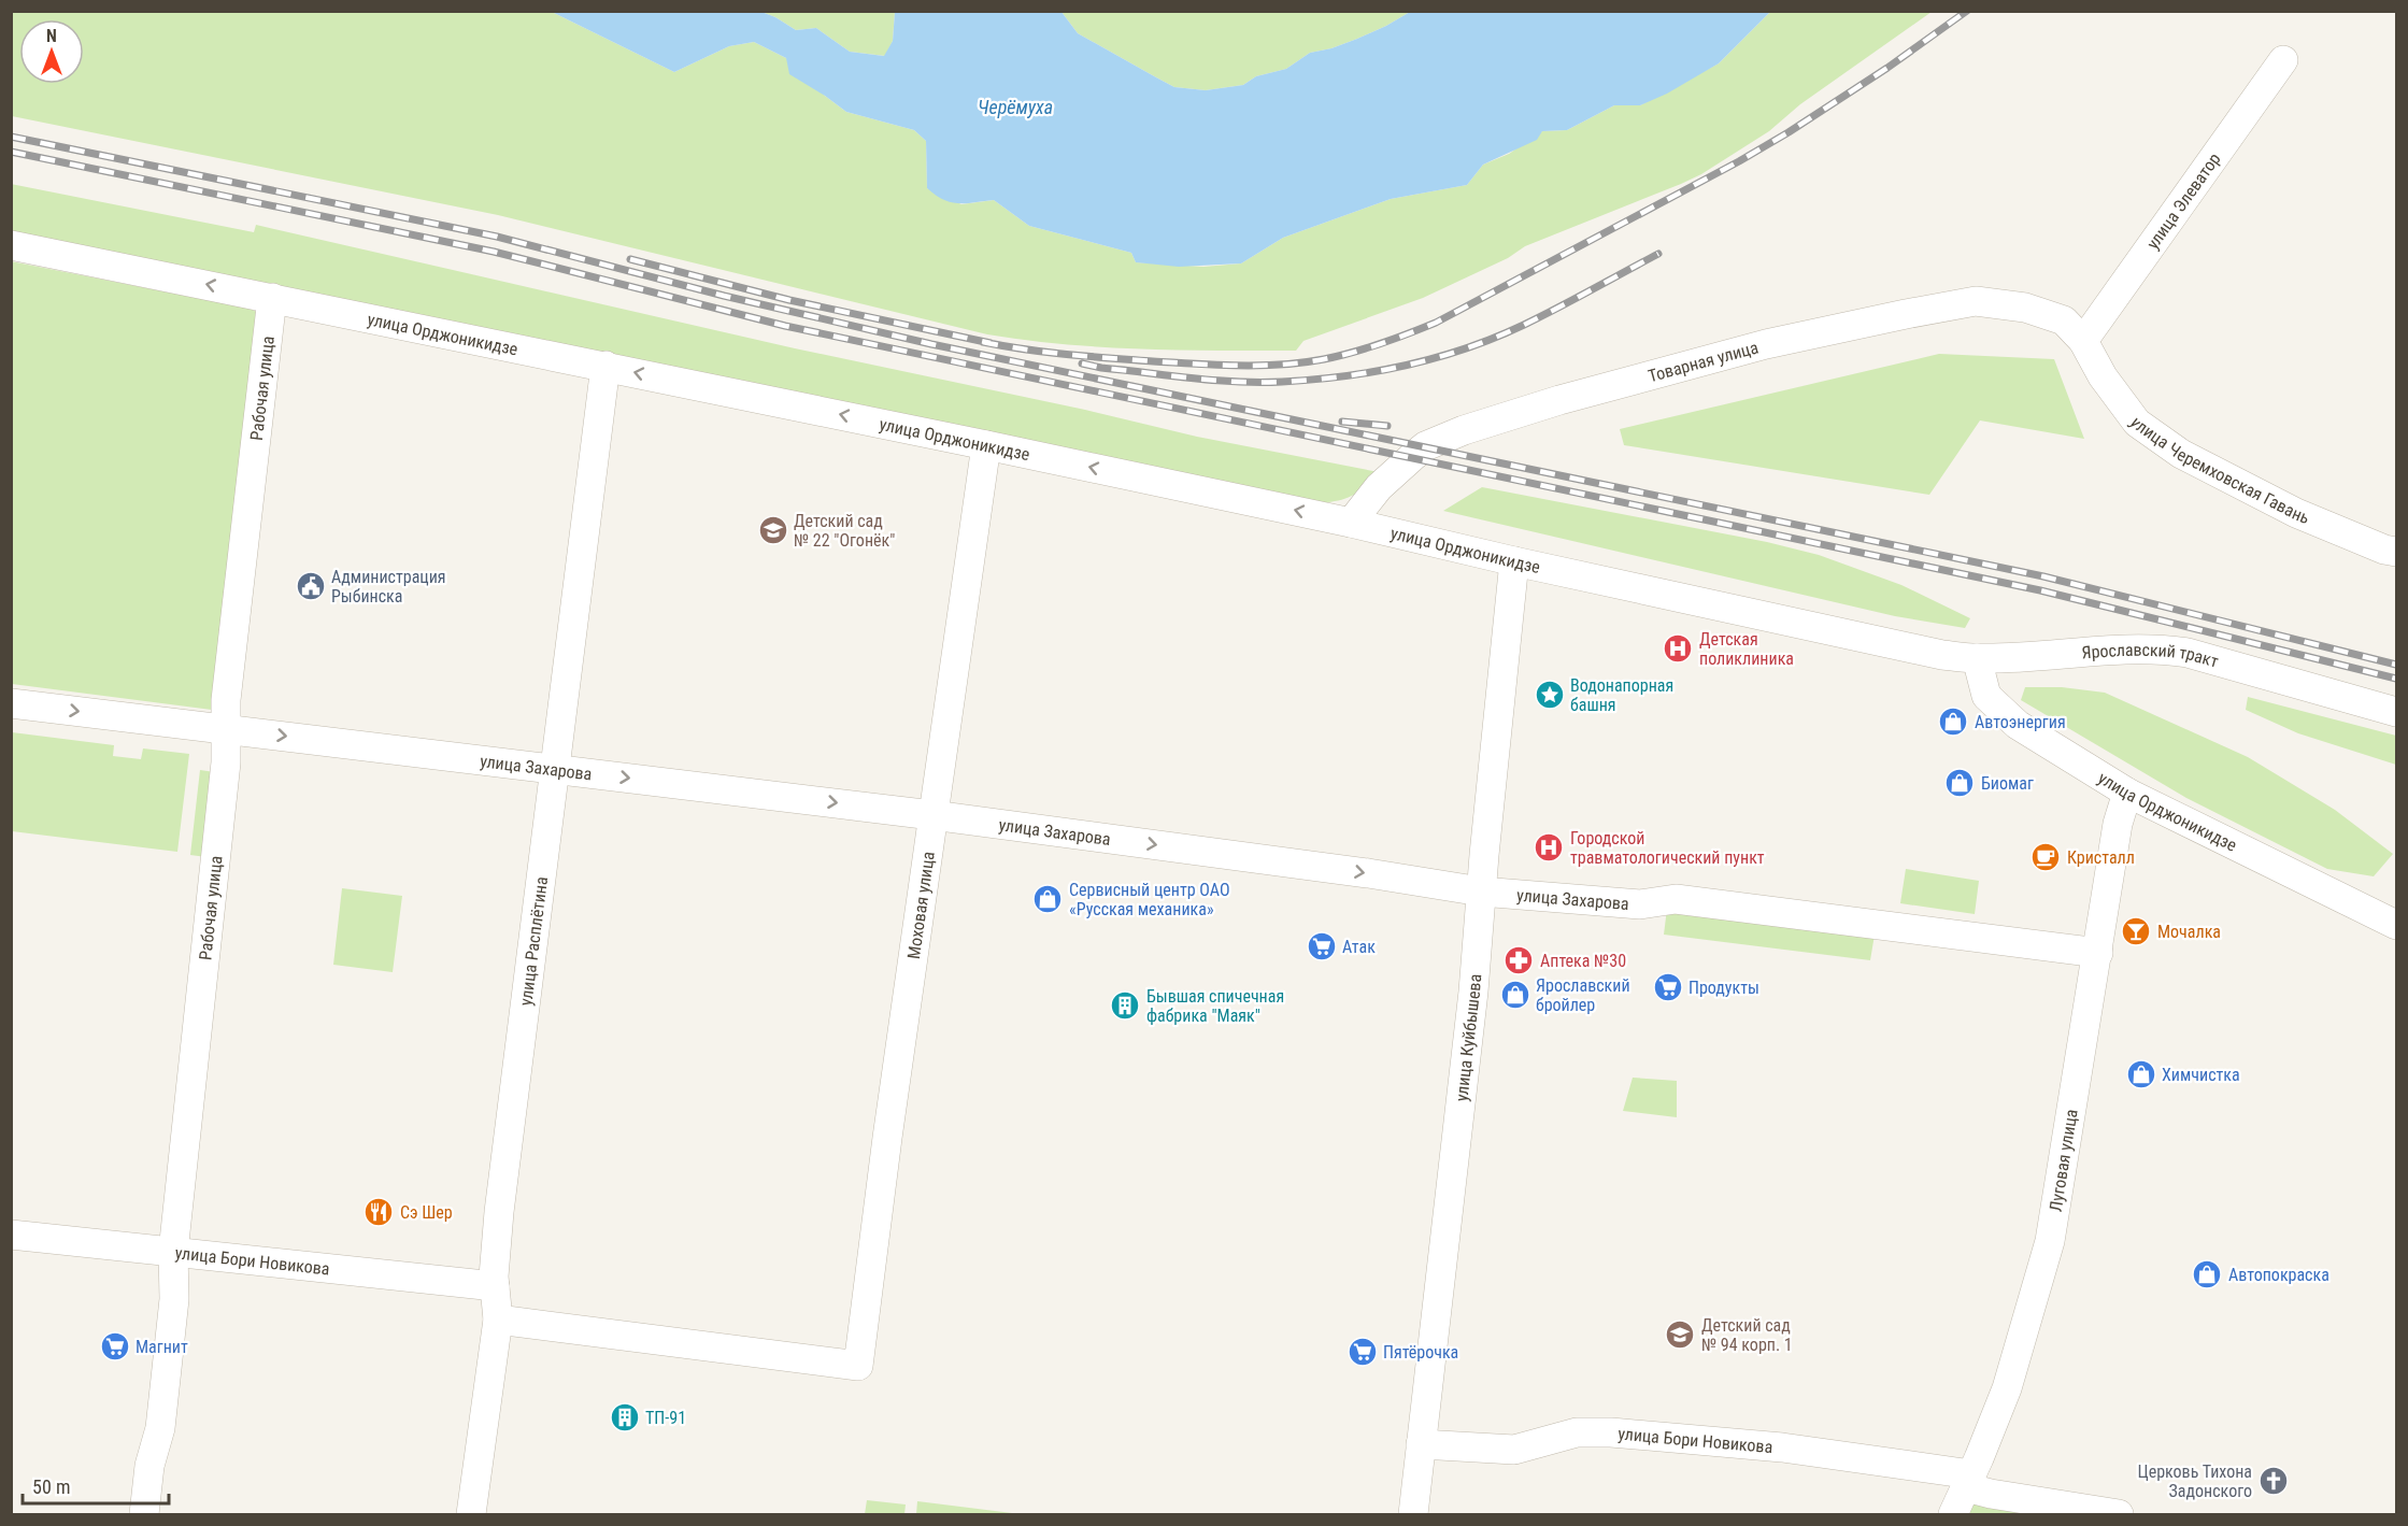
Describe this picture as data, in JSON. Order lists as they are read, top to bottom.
{
  "streets": {
    "street": [
      "улица Элеватор",
      "улица Орджоникидзе",
      "Товарная улица",
      "Рабочая улица",
      "улица Черемховская Гавань",
      "Ярославский тракт",
      "улица Захарова",
      "Моховая улица",
      "улица Расплётина",
      "улица Куйбышева",
      "Луговая улица",
      "улица Бори Новикова"
    ]
  },
  "crossings": [
    ["улица Элеватор", "Товарная улица"],
    ["улица Элеватор", "улица Черемховская Гавань"],
    ["улица Орджоникидзе", "Товарная улица"],
    ["улица Орджоникидзе", "Рабочая улица"],
    ["улица Орджоникидзе", "Ярославский тракт"],
    ["улица Орджоникидзе", "Моховая улица"],
    ["улица Орджоникидзе", "улица Расплётина"],
    ["улица Орджоникидзе", "улица Куйбышева"],
    ["улица Орджоникидзе", "Луговая улица"],
    ["Товарная улица", "улица Черемховская Гавань"],
    ["Рабочая улица", "улица Захарова"],
    ["Рабочая улица", "улица Бори Новикова"],
    ["улица Захарова", "Моховая улица"],
    ["улица Захарова", "улица Расплётина"],
    ["улица Захарова", "улица Куйбышева"],
    ["улица Захарова", "Луговая улица"],
    ["Моховая улица", "улица Расплётина"],
    ["улица Расплётина", "улица Бори Новикова"],
    ["улица Куйбышева", "улица Бори Новикова"],
    ["Луговая улица", "улица Бори Новикова"]
  ],
  "one_way": ["улица Орджоникидзе", "улица Захарова"],
  "water": ["Черёмуха"],
  "places": {
    "school or university": ["Детский сад № 22 \"Огонёк\"", "Детский сад № 94 корп. 1"],
    "public building": ["Администрация Рыбинска"],
    "hospital": ["Детская поликлиника", "Городской травматологический пункт"],
    "place": ["Водонапорная башня"],
    "shop": [
      "Автоэнергия",
      "Биомаг",
      "Сервисный центр ОАО «Русская механика»",
      "Ярославский бройлер",
      "Химчистка",
      "Автопокраска"
    ],
    "cafe": ["Кристалл"],
    "bar": ["Мочалка"],
    "supermarket": [
      "Атак",
      "Продукты",
      "Магнит",
      "Пятёрочка"
    ],
    "pharmacy": ["Аптека №30"],
    "building": ["Бывшая спичечная фабрика \"Маяк\"", "ТП-91"],
    "restaurant": ["Сэ Шер"],
    "church": ["Церковь Тихона Задонского"]
  },
  "scale_bar": "50 m",
  "north": "top"
}
